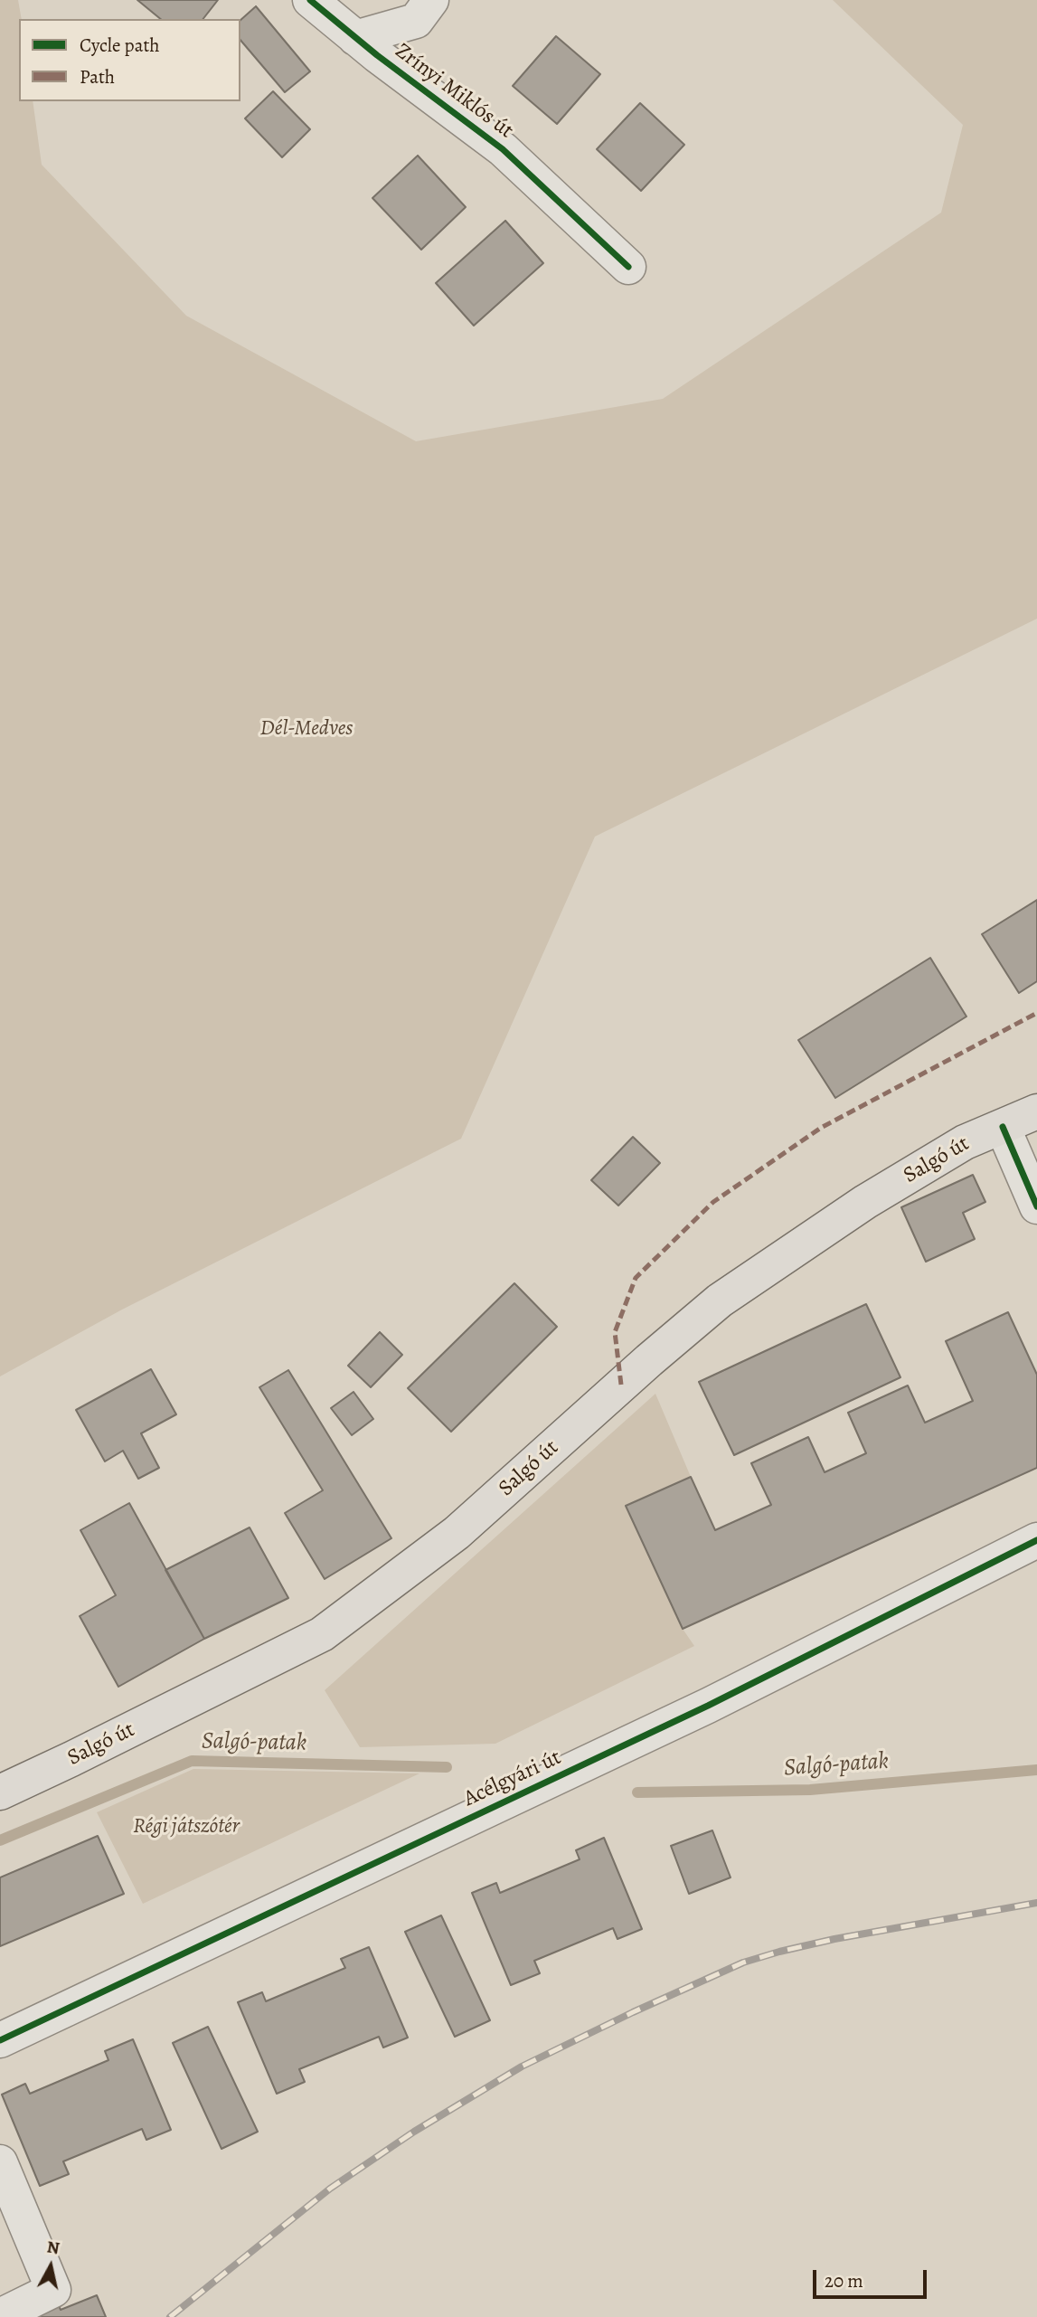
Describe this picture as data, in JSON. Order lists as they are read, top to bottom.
{
  "streets": {
    "main road": ["Salgó út"],
    "street": ["Zrínyi Miklós út", "Acélgyári út"]
  },
  "water": ["Salgó-patak"],
  "parks": ["Dél-Medves", "Régi játszótér"],
  "legend": ["Cycle path", "Path"],
  "scale_bar": "20 m",
  "north": "top"
}
